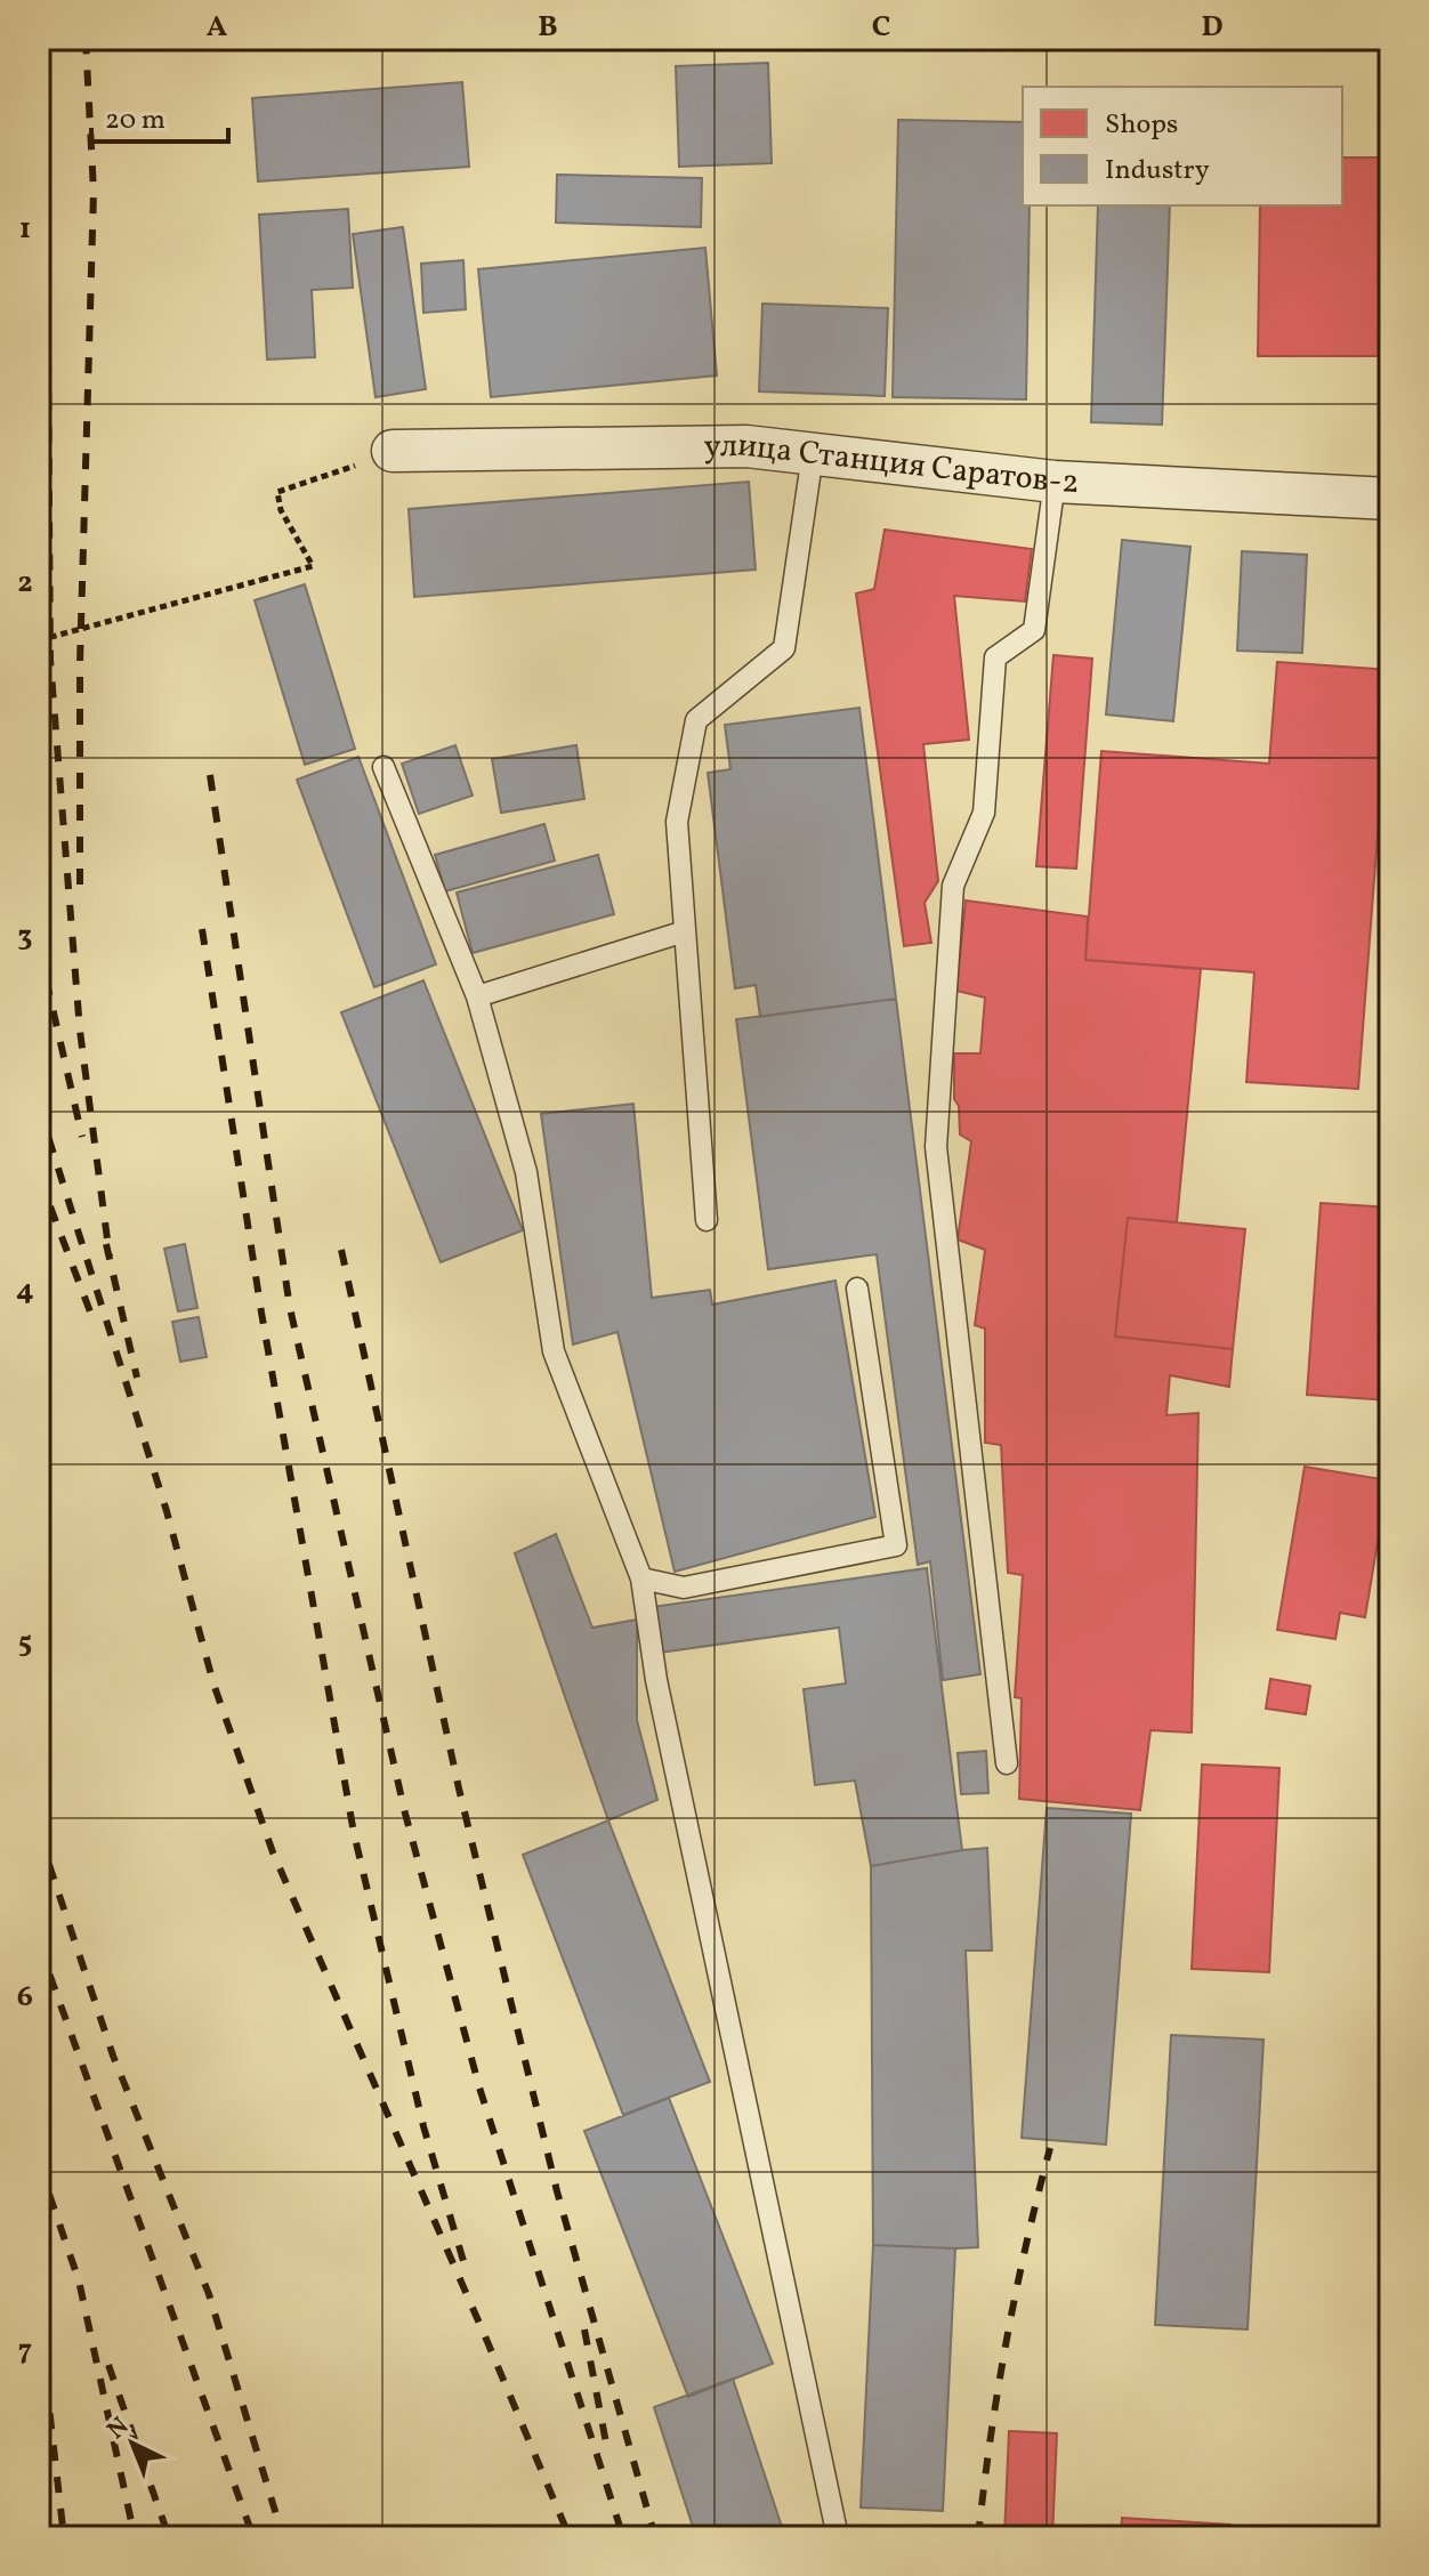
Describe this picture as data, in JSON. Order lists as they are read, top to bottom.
{
  "streets": {
    "street": ["улица Станция Саратов-2"]
  },
  "legend": ["Shops", "Industry"],
  "scale_bar": "20 m",
  "north": "top left",
  "grid": {
    "columns": [
      "A",
      "B",
      "C",
      "D"
    ],
    "rows": [
      "1",
      "2",
      "3",
      "4",
      "5",
      "6",
      "7"
    ]
  }
}
